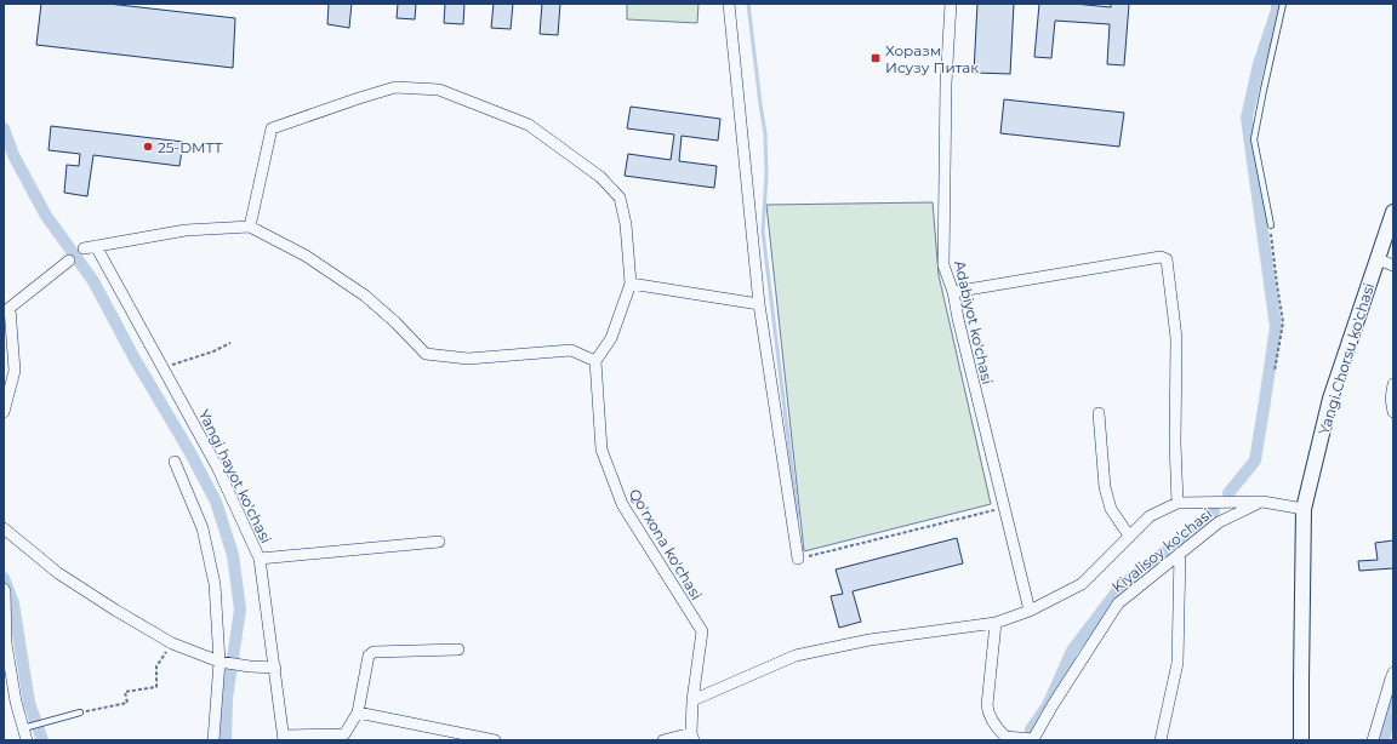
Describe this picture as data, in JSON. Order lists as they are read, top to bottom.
{
  "streets": {
    "main road": ["Yangi Chorsu ko'chasi"],
    "street": [
      "Adabiyot ko'chasi",
      "Yangi hayot ko'chasi",
      "Qo'rxona ko'chasi",
      "Kiyalisoy ko'chasi"
    ]
  },
  "places": {
    "transit": ["Хоразм Исузу Питак"],
    "other": ["25-DMTT"]
  }
}
